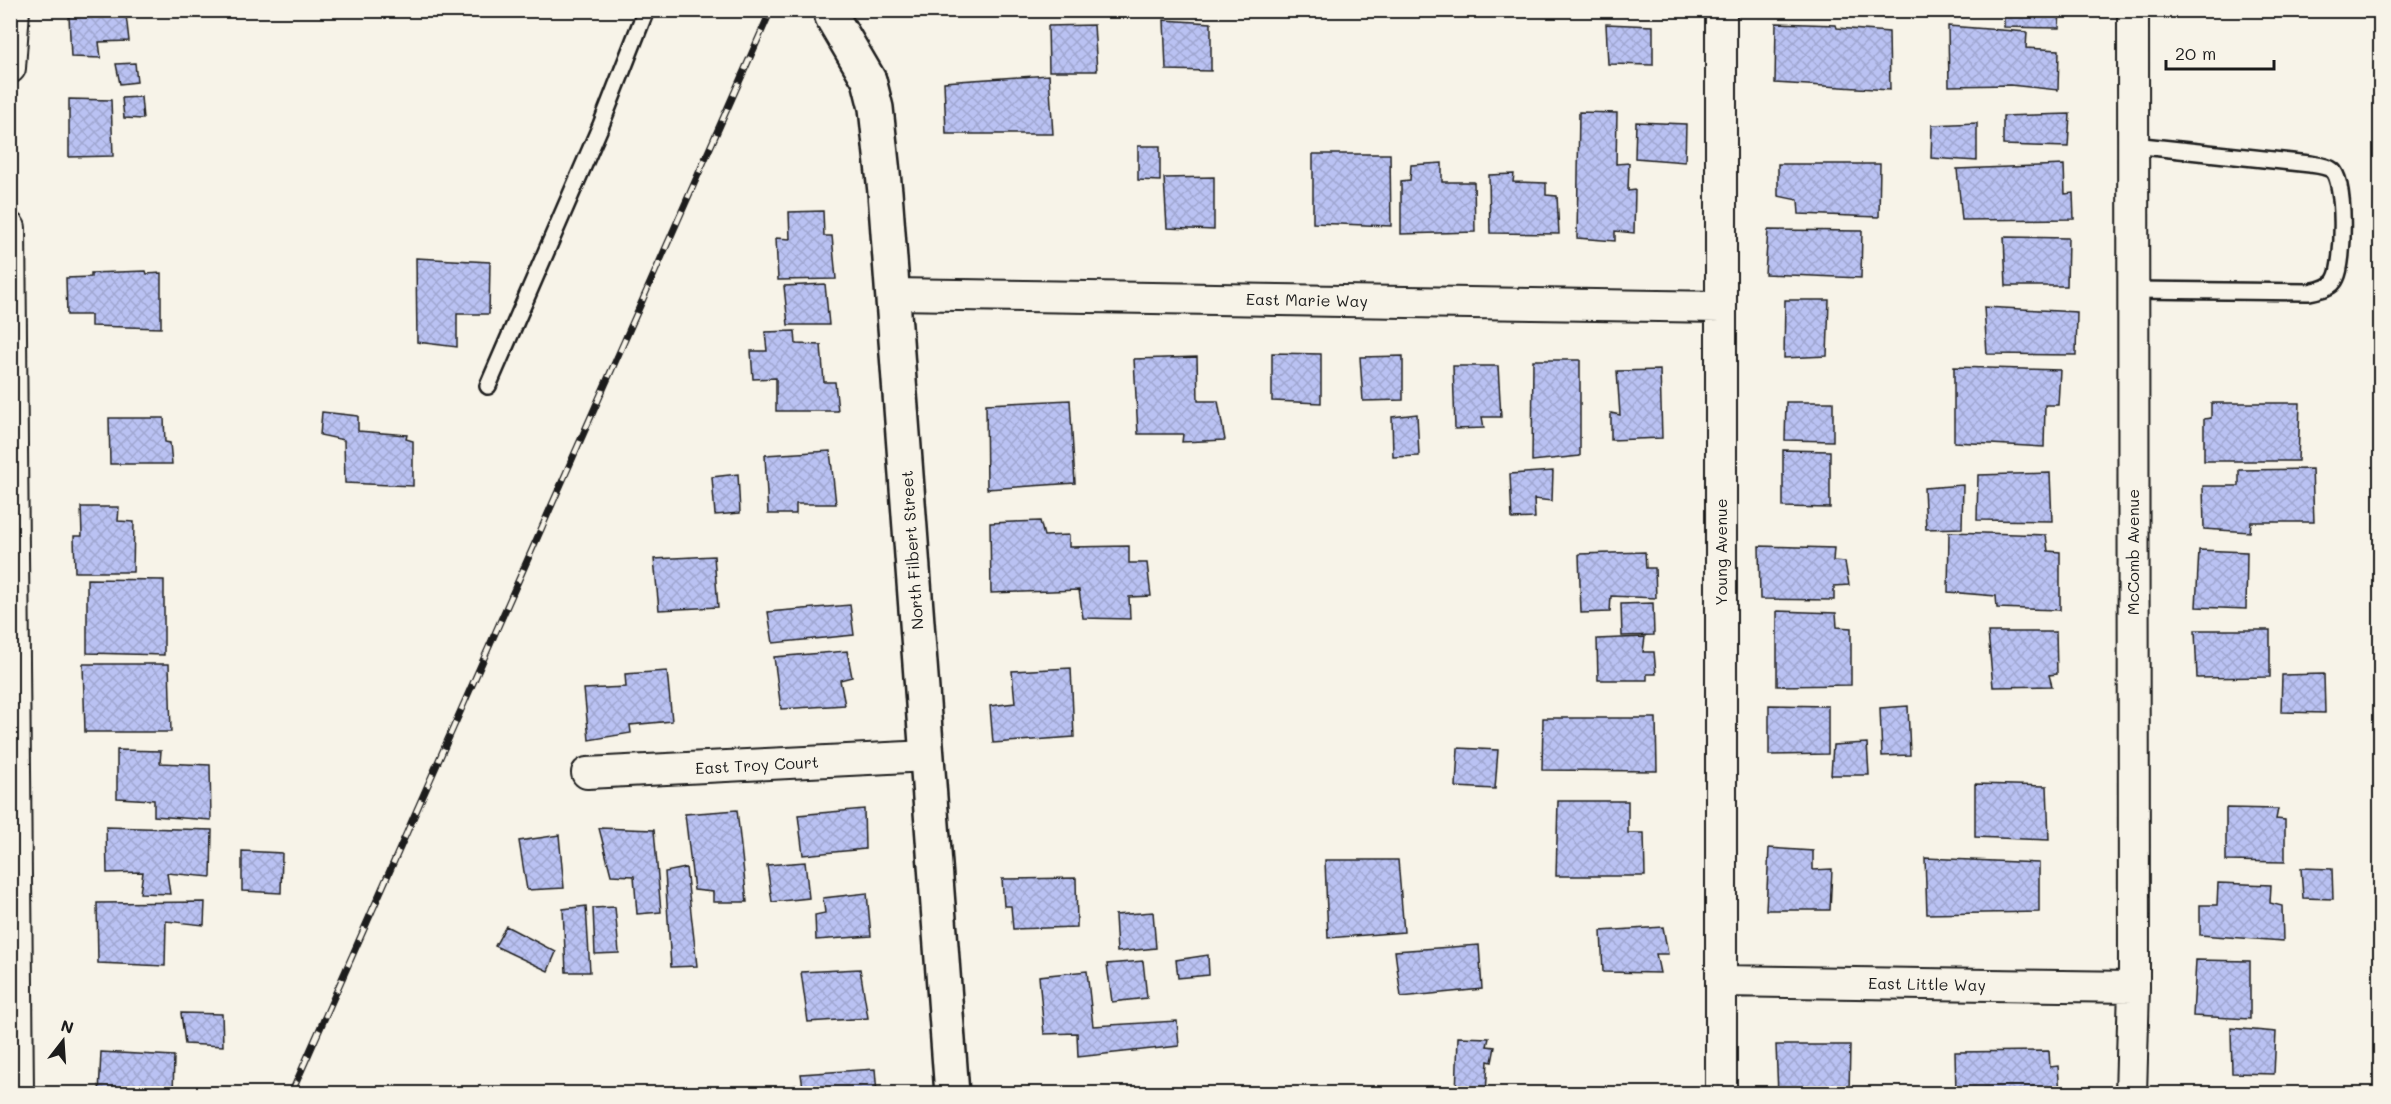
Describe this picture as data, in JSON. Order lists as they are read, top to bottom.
{
  "streets": {
    "street": [
      "East Marie Way",
      "North Filbert Street",
      "Young Avenue",
      "McComb Avenue",
      "East Troy Court",
      "East Little Way"
    ]
  },
  "crossings": [
    ["East Marie Way", "North Filbert Street"],
    ["East Marie Way", "Young Avenue"],
    ["North Filbert Street", "East Troy Court"],
    ["Young Avenue", "East Little Way"],
    ["McComb Avenue", "East Little Way"]
  ],
  "scale_bar": "20 m",
  "north": "top"
}
